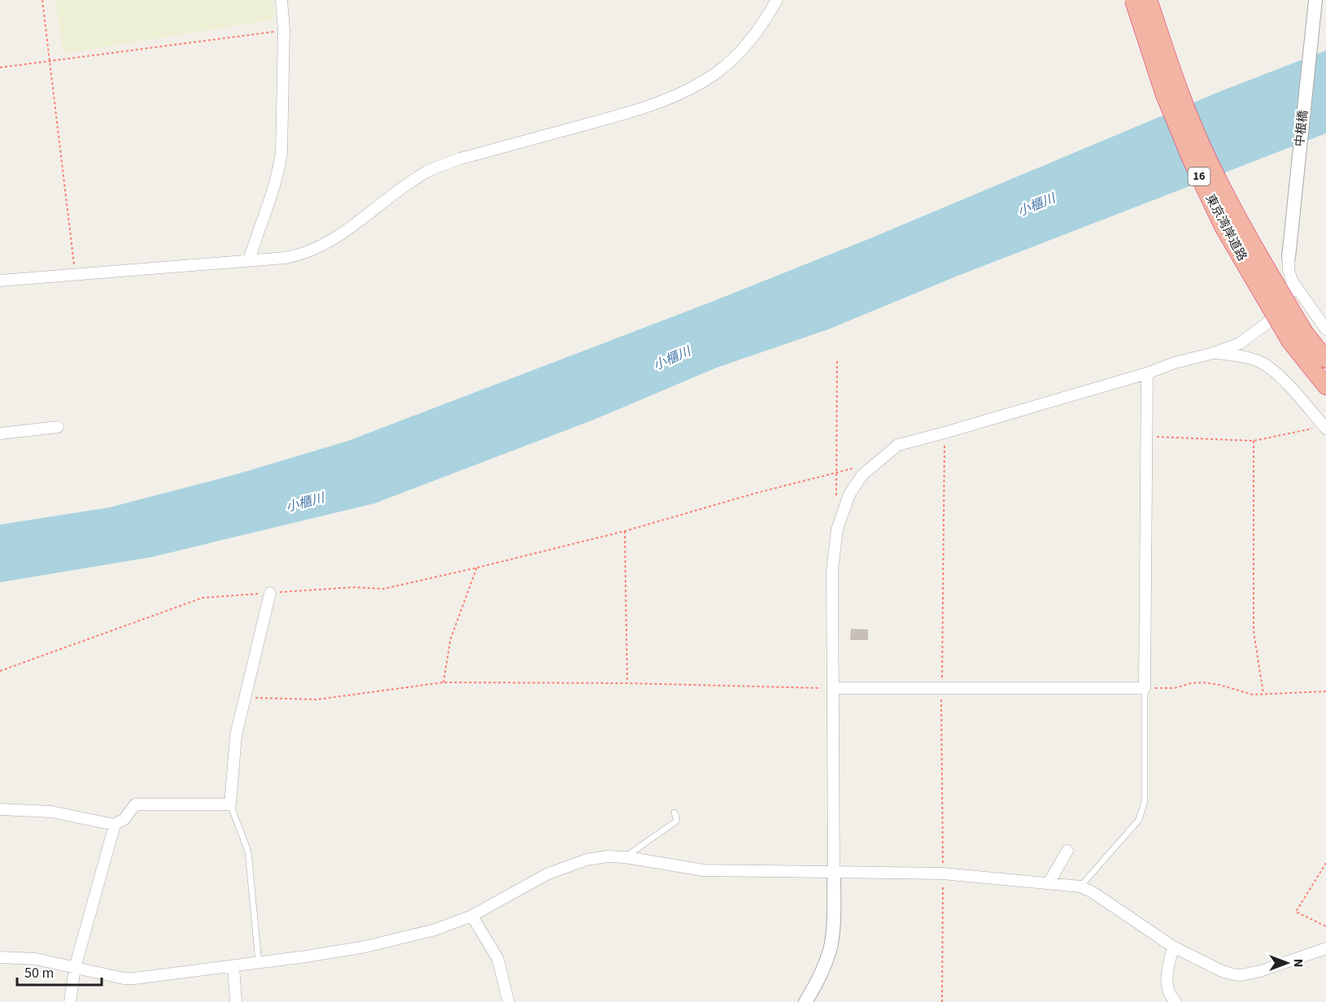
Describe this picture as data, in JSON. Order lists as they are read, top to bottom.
{
  "streets": {
    "highway": ["16", "東京湾岸道路"],
    "street": ["中根橋"]
  },
  "water": ["小櫃川"],
  "scale_bar": "50 m",
  "north": "right"
}
